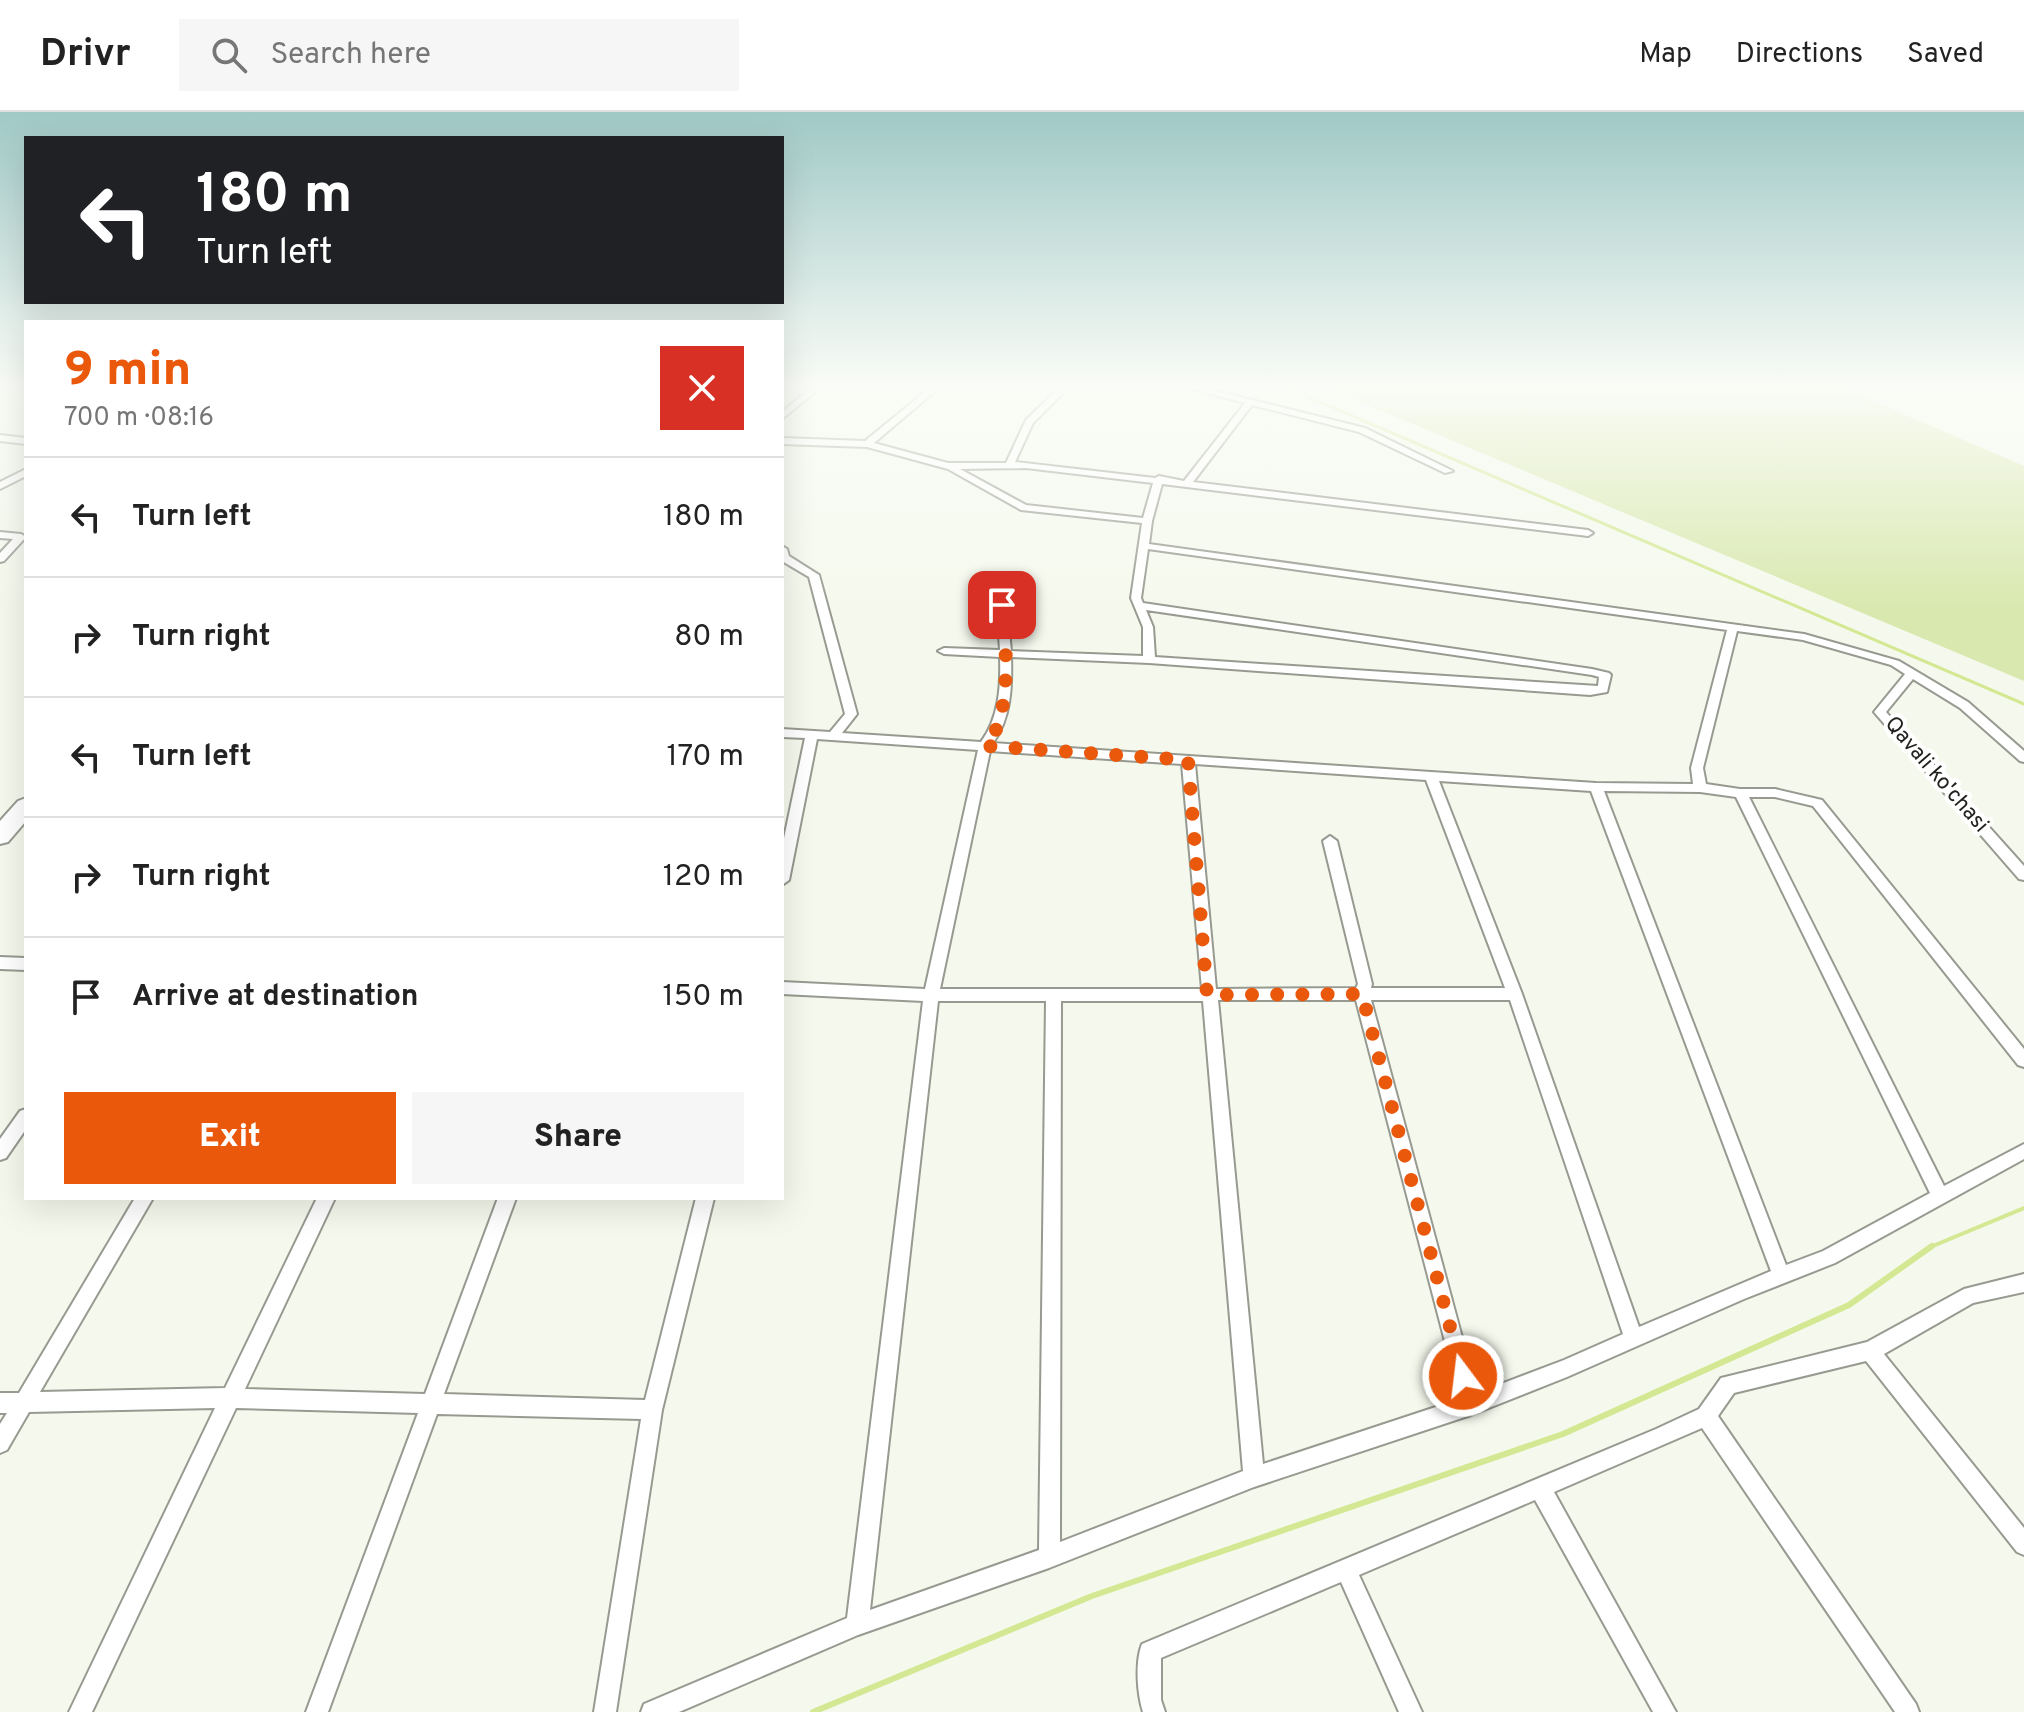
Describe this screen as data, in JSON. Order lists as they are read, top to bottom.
{
  "streets": {
    "street": ["Qavali ko'chasi"]
  },
  "page": {
    "header": "Drivr",
    "search": "Search here",
    "nav": ["Map", "Directions", "Saved"],
    "turn": ["180 m", "Turn left"],
    "heading": ["9 min", "700 m · 08:16"],
    "list": [
      {
        "name": "Turn left",
        "value": "180 m"
      },
      {
        "name": "Turn right",
        "value": "80 m"
      },
      {
        "name": "Turn left",
        "value": "170 m"
      },
      {
        "name": "Turn right",
        "value": "120 m"
      },
      {
        "name": "Arrive at destination",
        "value": "150 m"
      }
    ],
    "buttons": ["Exit", "Share"]
  }
}
